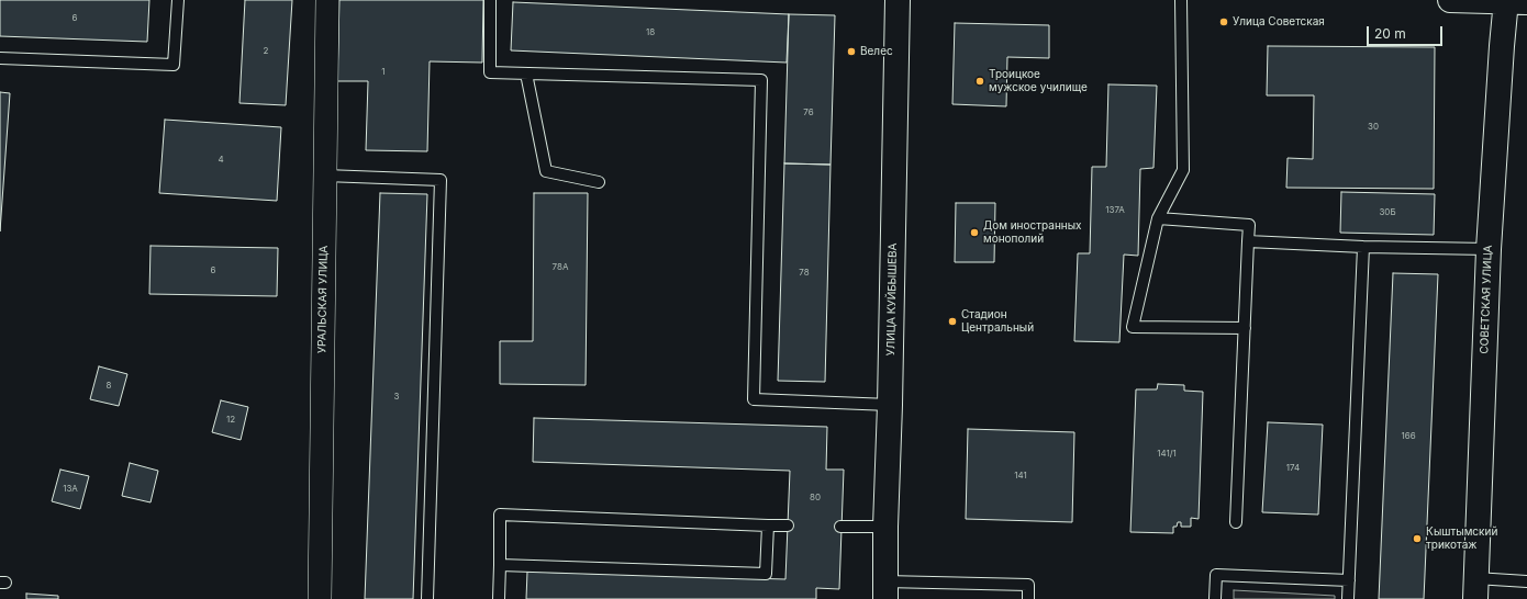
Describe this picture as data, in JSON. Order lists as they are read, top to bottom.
{
  "streets": {
    "street": ["УРАЛЬСКАЯ УЛИЦА", "УЛИЦА КУЙБЫШЕВА", "СОВЕТСКАЯ УЛИЦА"]
  },
  "places": [
    "Улица Советская",
    "Велес",
    "Троицкое мужское училище",
    "Дом иностранных монополий",
    "Стадион Центральный",
    "Кыштымский трикотаж"
  ],
  "house_numbers": [
    "6",
    "18",
    "2",
    "1",
    "76",
    "30",
    "4",
    "137А",
    "30Б",
    "78А",
    "6",
    "78",
    "8",
    "3",
    "12",
    "166",
    "141/1",
    "174",
    "141",
    "13А",
    "80"
  ],
  "scale_bar": "20 m"
}
